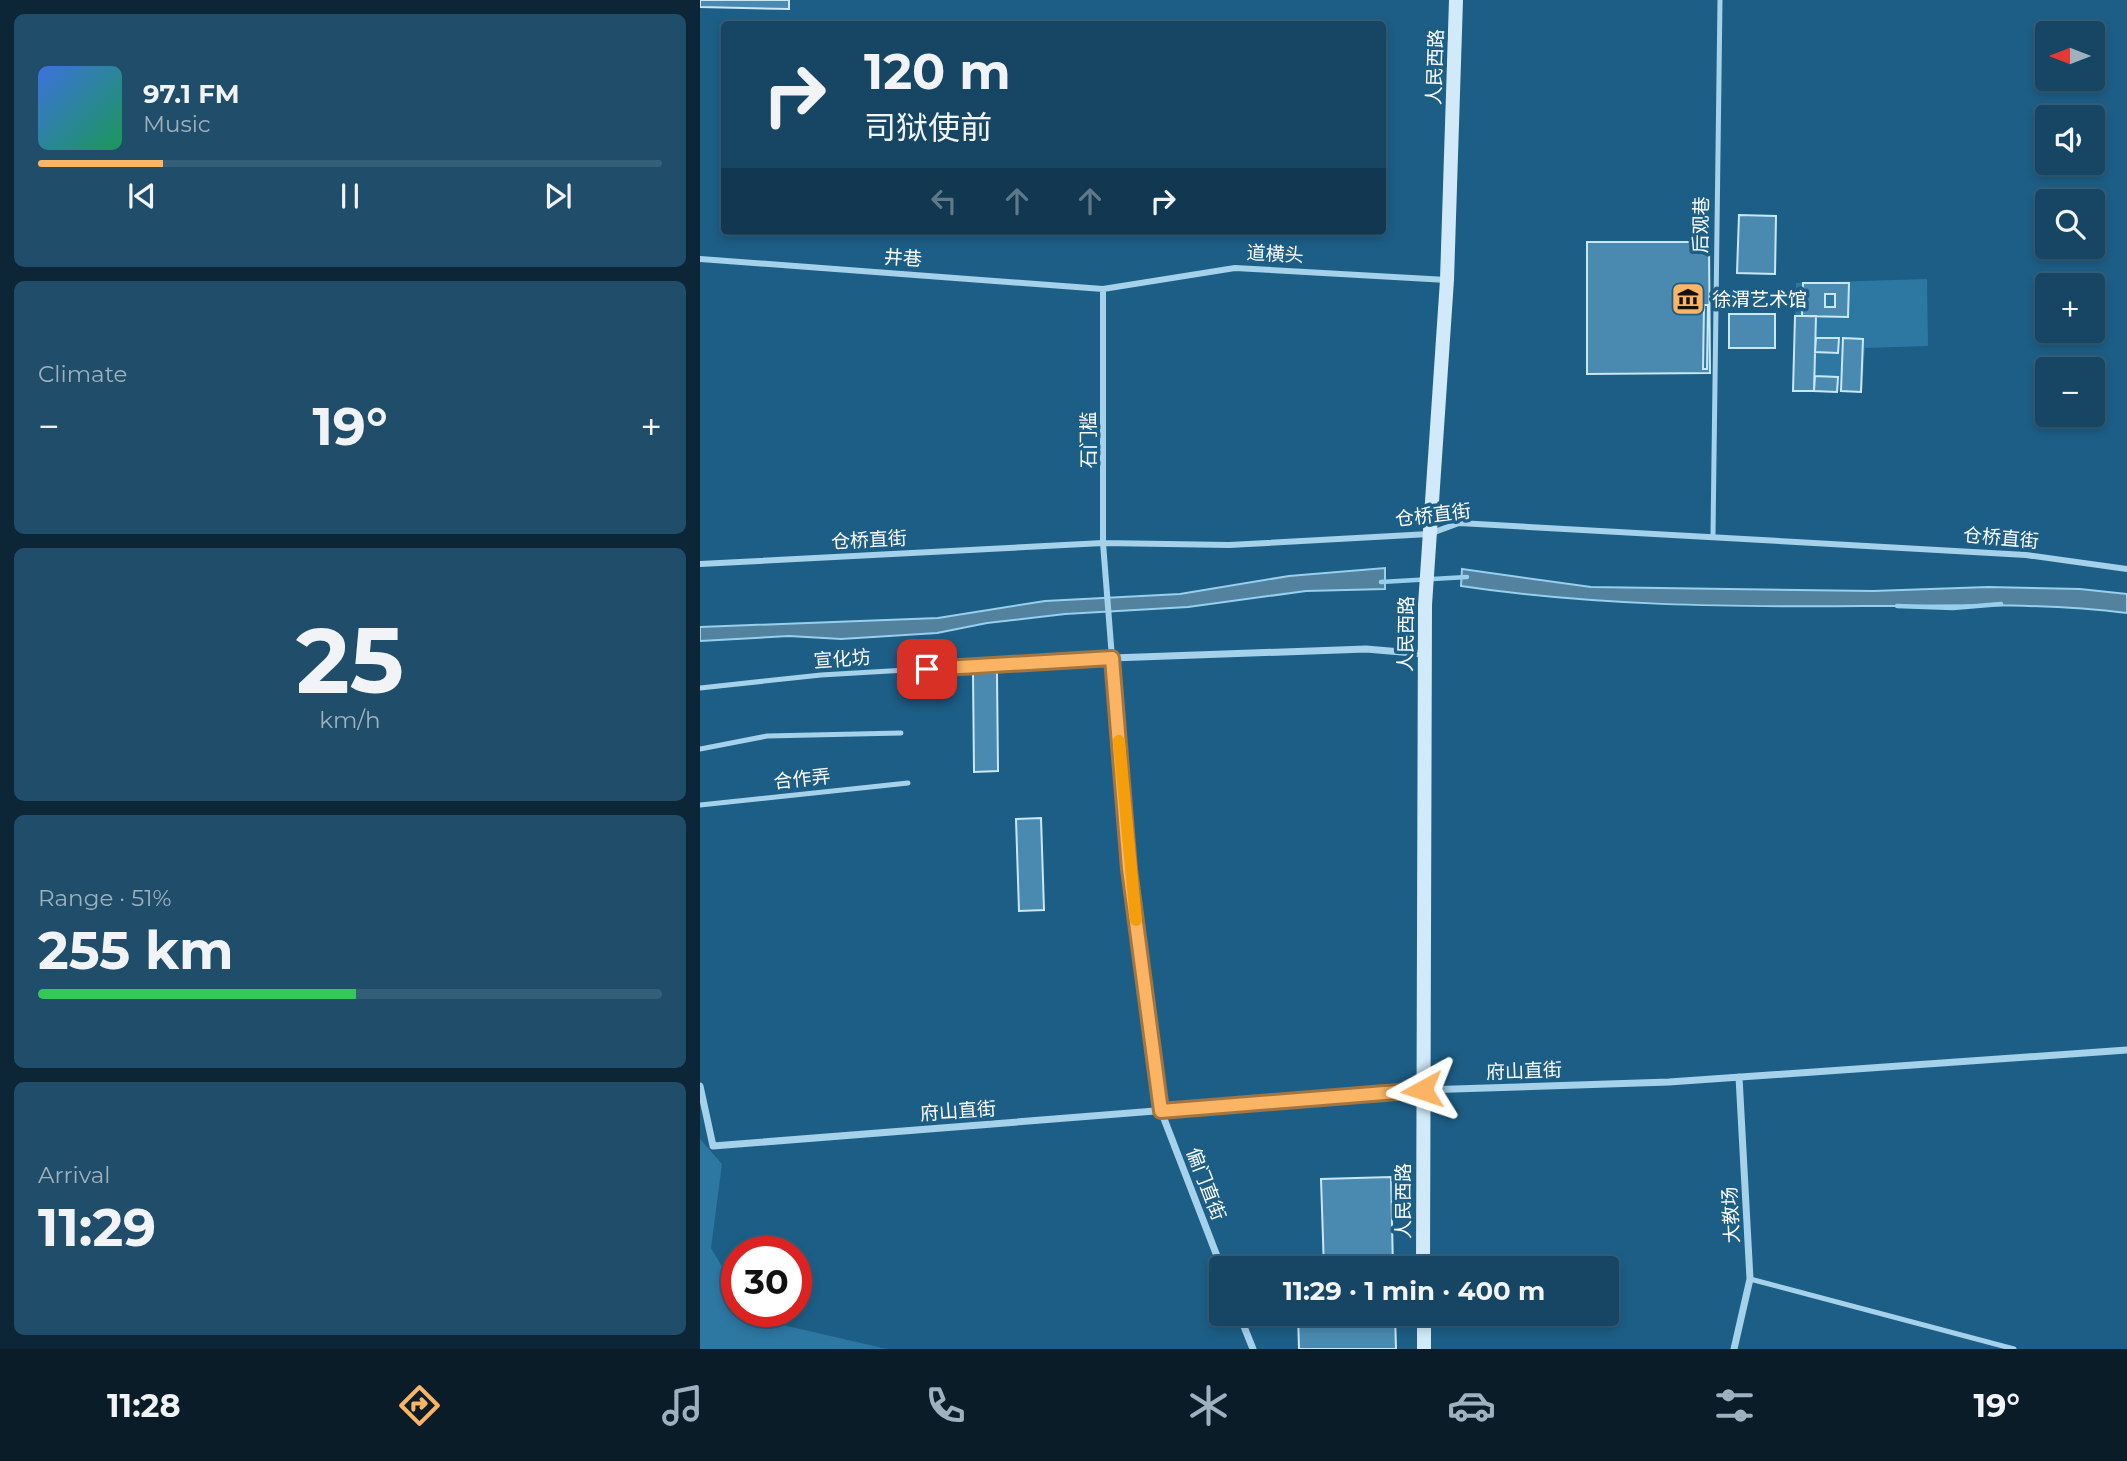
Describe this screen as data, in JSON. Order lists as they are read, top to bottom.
{
  "streets": {
    "main road": ["人民西路"],
    "street": [
      "道横头",
      "井巷",
      "石门槛",
      "仓桥直街",
      "府山直街",
      "偏门直街",
      "大教场"
    ],
    "lane": ["后观巷", "宣化坊", "合作弄"]
  },
  "crossings": [
    ["人民西路", "道横头"],
    ["人民西路", "仓桥直街"],
    ["人民西路", "府山直街"],
    ["后观巷", "仓桥直街"],
    ["道横头", "井巷"],
    ["道横头", "石门槛"],
    ["井巷", "石门槛"],
    ["石门槛", "仓桥直街"],
    ["石门槛", "宣化坊"],
    ["石门槛", "偏门直街"],
    ["宣化坊", "偏门直街"],
    ["府山直街", "偏门直街"],
    ["府山直街", "大教场"]
  ],
  "places": {
    "museum": ["徐渭艺术馆"]
  },
  "north": "left",
  "page": {
    "map_buttons": ["+", "−"],
    "turn": ["120 m", "司狱使前"],
    "song": ["97.1 FM", "Music"],
    "tile": [
      "Climate",
      ["25", "km/h"],
      ["Range · 51%", "255 km"],
      ["Arrival", "11:29"]
    ],
    "heat": ["−", "19°", "+"],
    "limit": "30",
    "trip": "11:29 · 1 min · 400 m",
    "tabs": ["11:28", "19°"]
  }
}
